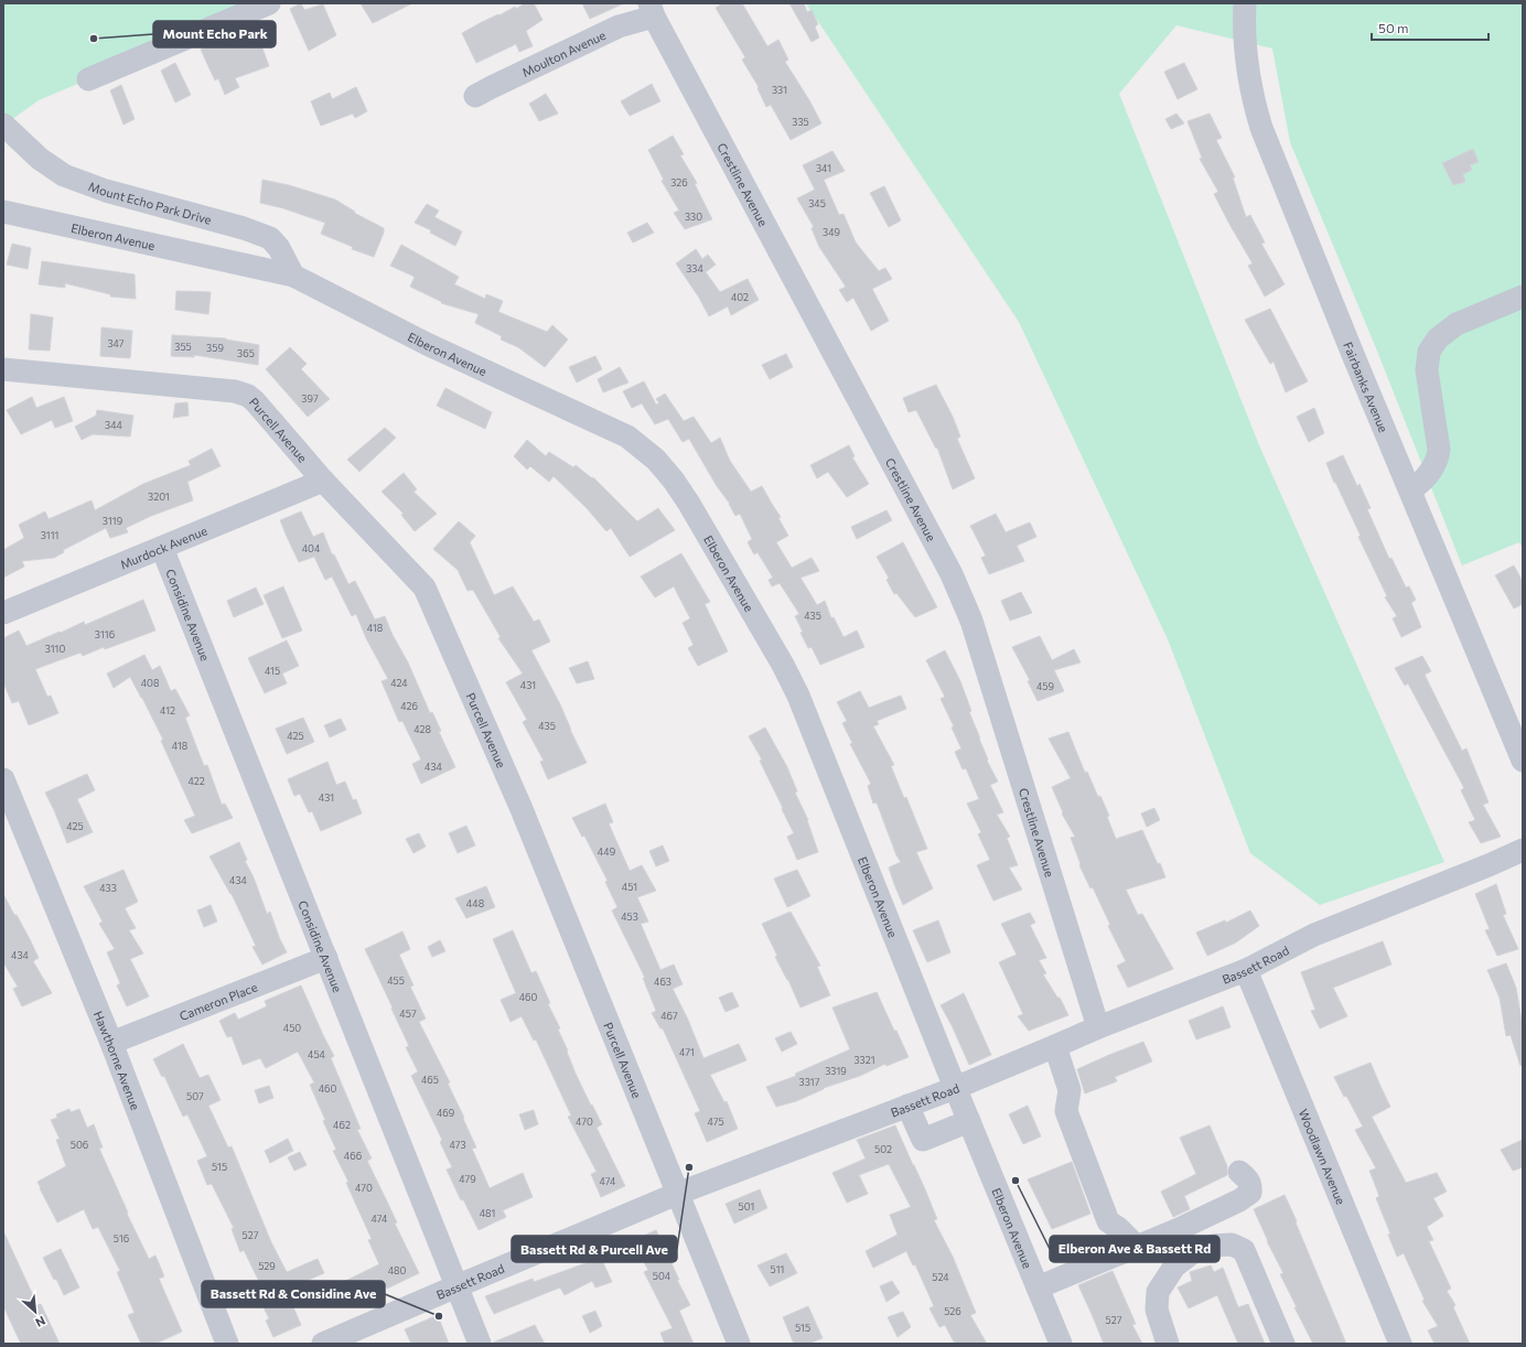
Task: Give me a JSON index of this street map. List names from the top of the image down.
{
  "streets": {
    "street": [
      "Moulton Avenue",
      "Crestline Avenue",
      "Mount Echo Park Drive",
      "Elberon Avenue",
      "Fairbanks Avenue",
      "Purcell Avenue",
      "Murdock Avenue",
      "Considine Avenue",
      "Bassett Road",
      "Cameron Place",
      "Hawthorne Avenue",
      "Woodlawn Avenue"
    ]
  },
  "crossings": [
    ["Moulton Avenue", "Crestline Avenue"],
    ["Crestline Avenue", "Bassett Road"],
    ["Mount Echo Park Drive", "Elberon Avenue"],
    ["Elberon Avenue", "Bassett Road"],
    ["Purcell Avenue", "Murdock Avenue"],
    ["Purcell Avenue", "Bassett Road"],
    ["Murdock Avenue", "Considine Avenue"],
    ["Considine Avenue", "Bassett Road"],
    ["Considine Avenue", "Cameron Place"],
    ["Bassett Road", "Woodlawn Avenue"],
    ["Cameron Place", "Hawthorne Avenue"]
  ],
  "places": [
    "Mount Echo Park",
    "Bassett Rd & Purcell Ave",
    "Elberon Ave & Bassett Rd",
    "Bassett Rd & Considine Ave"
  ],
  "house_numbers": [
    "331",
    "335",
    "341",
    "326",
    "345",
    "330",
    "349",
    "334",
    "402",
    "347",
    "355",
    "359",
    "365",
    "397",
    "344",
    "3201",
    "3119",
    "3111",
    "404",
    "435",
    "418",
    "3116",
    "3110",
    "415",
    "408",
    "424",
    "431",
    "459",
    "426",
    "412",
    "435",
    "428",
    "425",
    "418",
    "434",
    "422",
    "431",
    "425",
    "449",
    "434",
    "451",
    "433",
    "448",
    "453",
    "434",
    "455",
    "463",
    "460",
    "457",
    "467",
    "450",
    "471",
    "454",
    "3321",
    "3319",
    "465",
    "3317",
    "460",
    "507",
    "469",
    "470",
    "475",
    "462",
    "506",
    "473",
    "502",
    "466",
    "515",
    "479",
    "474",
    "470",
    "501",
    "481",
    "474",
    "527",
    "516",
    "529",
    "511",
    "480",
    "504",
    "524",
    "526",
    "527",
    "515"
  ],
  "scale_bar": "50 m",
  "north": "bottom right"
}
